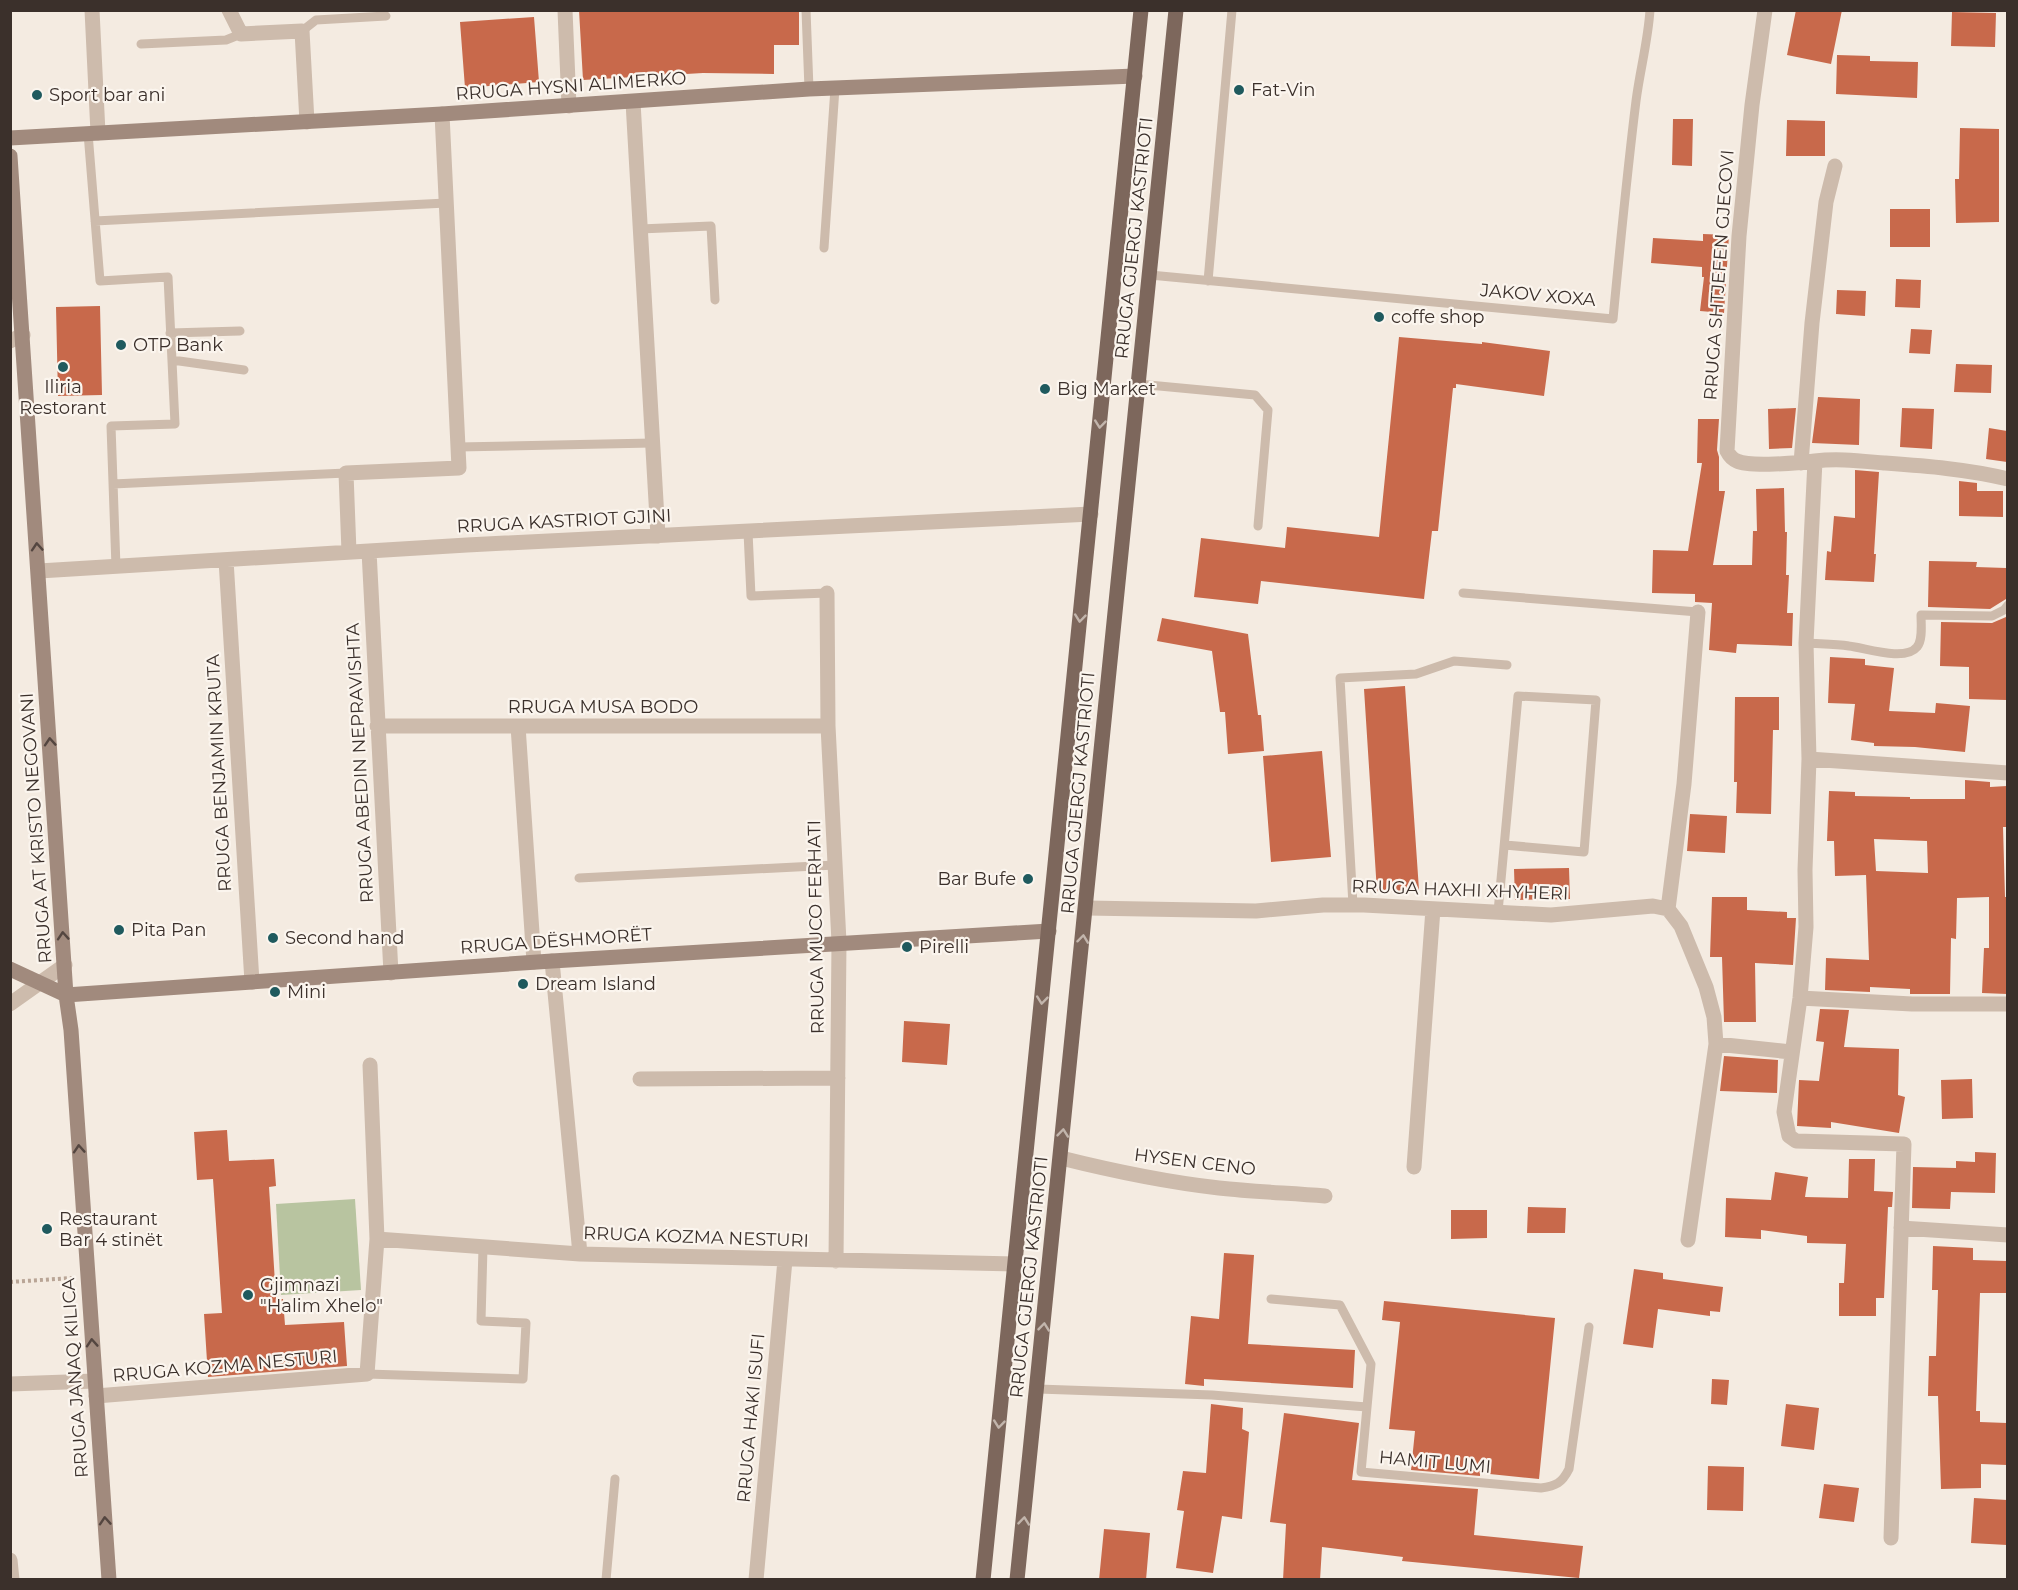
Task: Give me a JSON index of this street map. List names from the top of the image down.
{
  "streets": {
    "main road": [
      "RRUGA HYSNI ALIMERKO",
      "RRUGA GJERGJ KASTRIOTI",
      "RRUGA AT KRISTO NEGOVANI",
      "RRUGA DËSHMORËT",
      "RRUGA JANAQ KILICA"
    ],
    "street": [
      "RRUGA SHTJEFEN GJECOVI",
      "RRUGA KASTRIOT GJINI",
      "RRUGA MUSA BODO",
      "RRUGA ABEDIN NEPRAVISHTA",
      "RRUGA BENJAMIN KRUTA",
      "RRUGA HAXHI XHYHERI",
      "RRUGA MUCO FERHATI",
      "HYSEN CENO",
      "RRUGA KOZMA NESTURI",
      "RRUGA HAKI ISUFI"
    ],
    "lane": ["JAKOV XOXA", "HAMIT LUMI"]
  },
  "crossings": [
    ["RRUGA HYSNI ALIMERKO", "RRUGA GJERGJ KASTRIOTI"],
    ["RRUGA GJERGJ KASTRIOTI", "JAKOV XOXA"],
    ["RRUGA GJERGJ KASTRIOTI", "RRUGA KASTRIOT GJINI"],
    ["RRUGA GJERGJ KASTRIOTI", "RRUGA HAXHI XHYHERI"],
    ["RRUGA GJERGJ KASTRIOTI", "RRUGA DËSHMORËT"],
    ["RRUGA GJERGJ KASTRIOTI", "HYSEN CENO"],
    ["RRUGA GJERGJ KASTRIOTI", "RRUGA KOZMA NESTURI"],
    ["RRUGA KASTRIOT GJINI", "RRUGA ABEDIN NEPRAVISHTA"],
    ["RRUGA KASTRIOT GJINI", "RRUGA BENJAMIN KRUTA"],
    ["RRUGA KASTRIOT GJINI", "RRUGA AT KRISTO NEGOVANI"],
    ["RRUGA MUSA BODO", "RRUGA ABEDIN NEPRAVISHTA"],
    ["RRUGA MUSA BODO", "RRUGA MUCO FERHATI"],
    ["RRUGA ABEDIN NEPRAVISHTA", "RRUGA DËSHMORËT"],
    ["RRUGA BENJAMIN KRUTA", "RRUGA DËSHMORËT"],
    ["RRUGA AT KRISTO NEGOVANI", "RRUGA DËSHMORËT"],
    ["RRUGA AT KRISTO NEGOVANI", "RRUGA JANAQ KILICA"],
    ["RRUGA MUCO FERHATI", "RRUGA DËSHMORËT"],
    ["RRUGA MUCO FERHATI", "RRUGA KOZMA NESTURI"],
    ["RRUGA DËSHMORËT", "RRUGA JANAQ KILICA"],
    ["RRUGA KOZMA NESTURI", "RRUGA JANAQ KILICA"],
    ["RRUGA KOZMA NESTURI", "RRUGA HAKI ISUFI"]
  ],
  "one_way": ["RRUGA AT KRISTO NEGOVANI", "RRUGA JANAQ KILICA"],
  "places": [
    "Fat-Vin",
    "Sport bar ani",
    "coffe shop",
    "OTP Bank",
    "Iliria Restorant",
    "Big Market",
    "Bar Bufe",
    "Pita Pan",
    "Second hand",
    "Pirelli",
    "Dream Island",
    "Mini",
    "Restaurant Bar 4 stinët",
    "Gjimnazi \"Halim Xhelo\""
  ]
}
